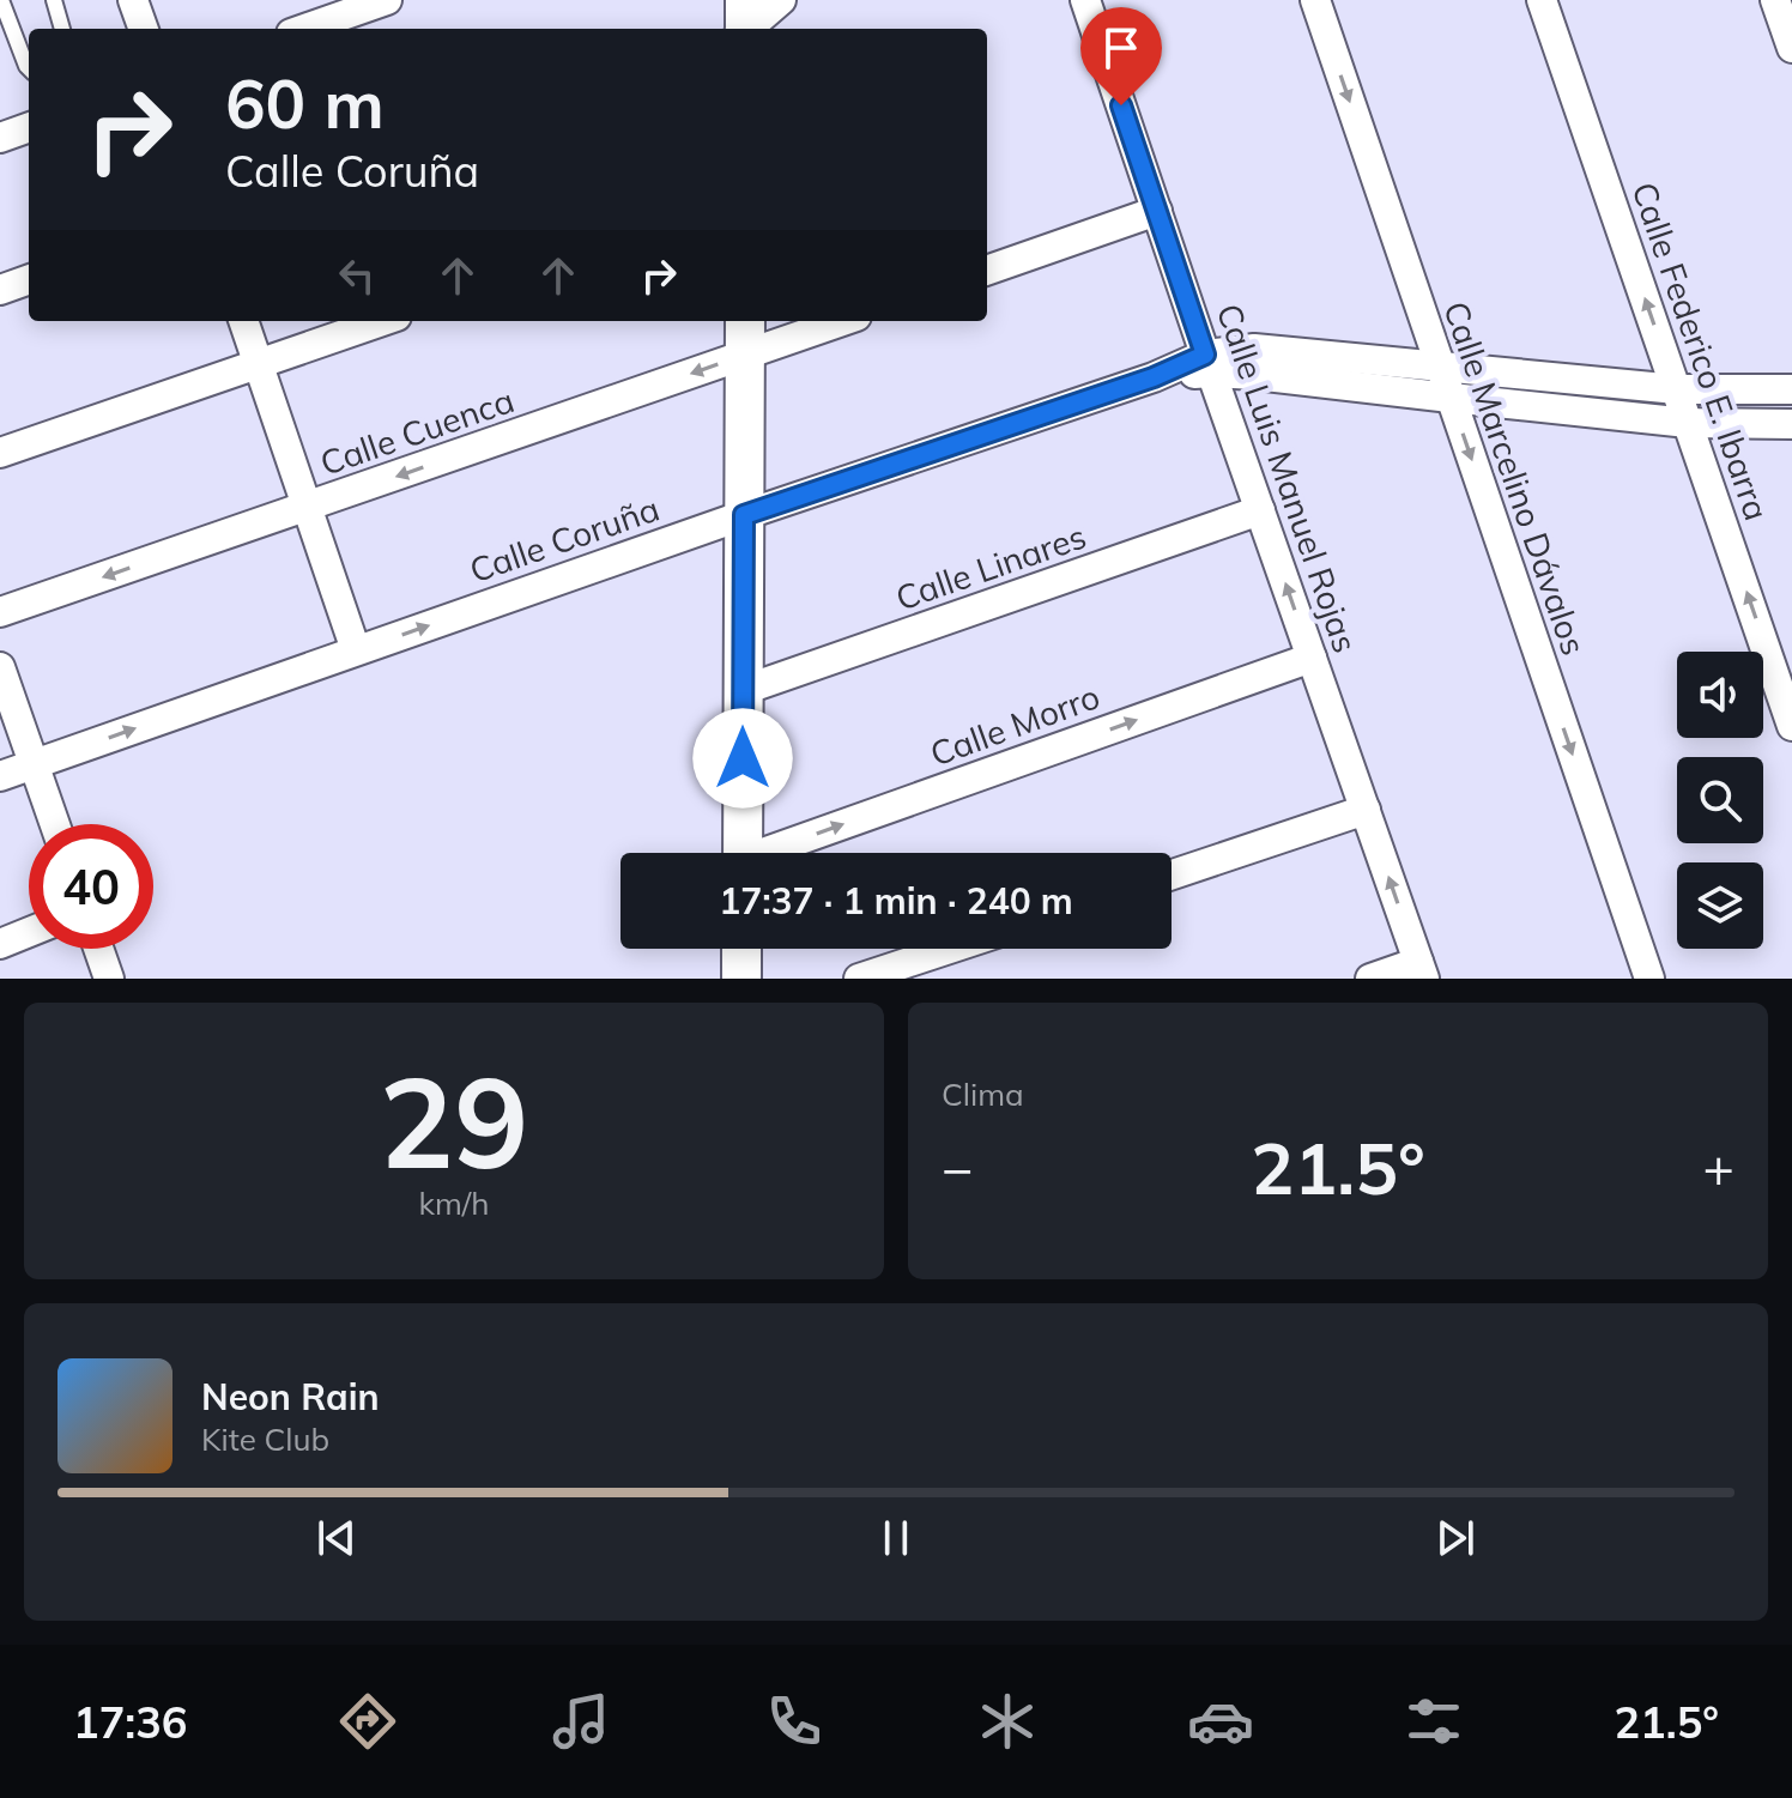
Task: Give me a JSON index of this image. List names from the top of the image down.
{
  "streets": {
    "street": [
      "Calle Federico E. Ibarra",
      "Calle Cuenca",
      "Calle Luis Manuel Rojas",
      "Calle Marcelino Dávalos",
      "Calle Coruña",
      "Calle Linares",
      "Calle Morro"
    ]
  },
  "crossings": [
    ["Calle Luis Manuel Rojas", "Calle Coruña"],
    ["Calle Luis Manuel Rojas", "Calle Linares"],
    ["Calle Luis Manuel Rojas", "Calle Morro"]
  ],
  "one_way": ["Calle Federico E. Ibarra", "Calle Marcelino Dávalos", "Calle Coruña"],
  "page": {
    "turn": ["60 m", "Calle Coruña"],
    "limit": "40",
    "trip": "17:37 · 1 min · 240 m",
    "tile": [
      ["29", "km/h"],
      "Clima"
    ],
    "heat": ["−", "21.5°", "+"],
    "song": ["Neon Rain", "Kite Club"],
    "tabs": ["17:36", "21.5°"]
  }
}
